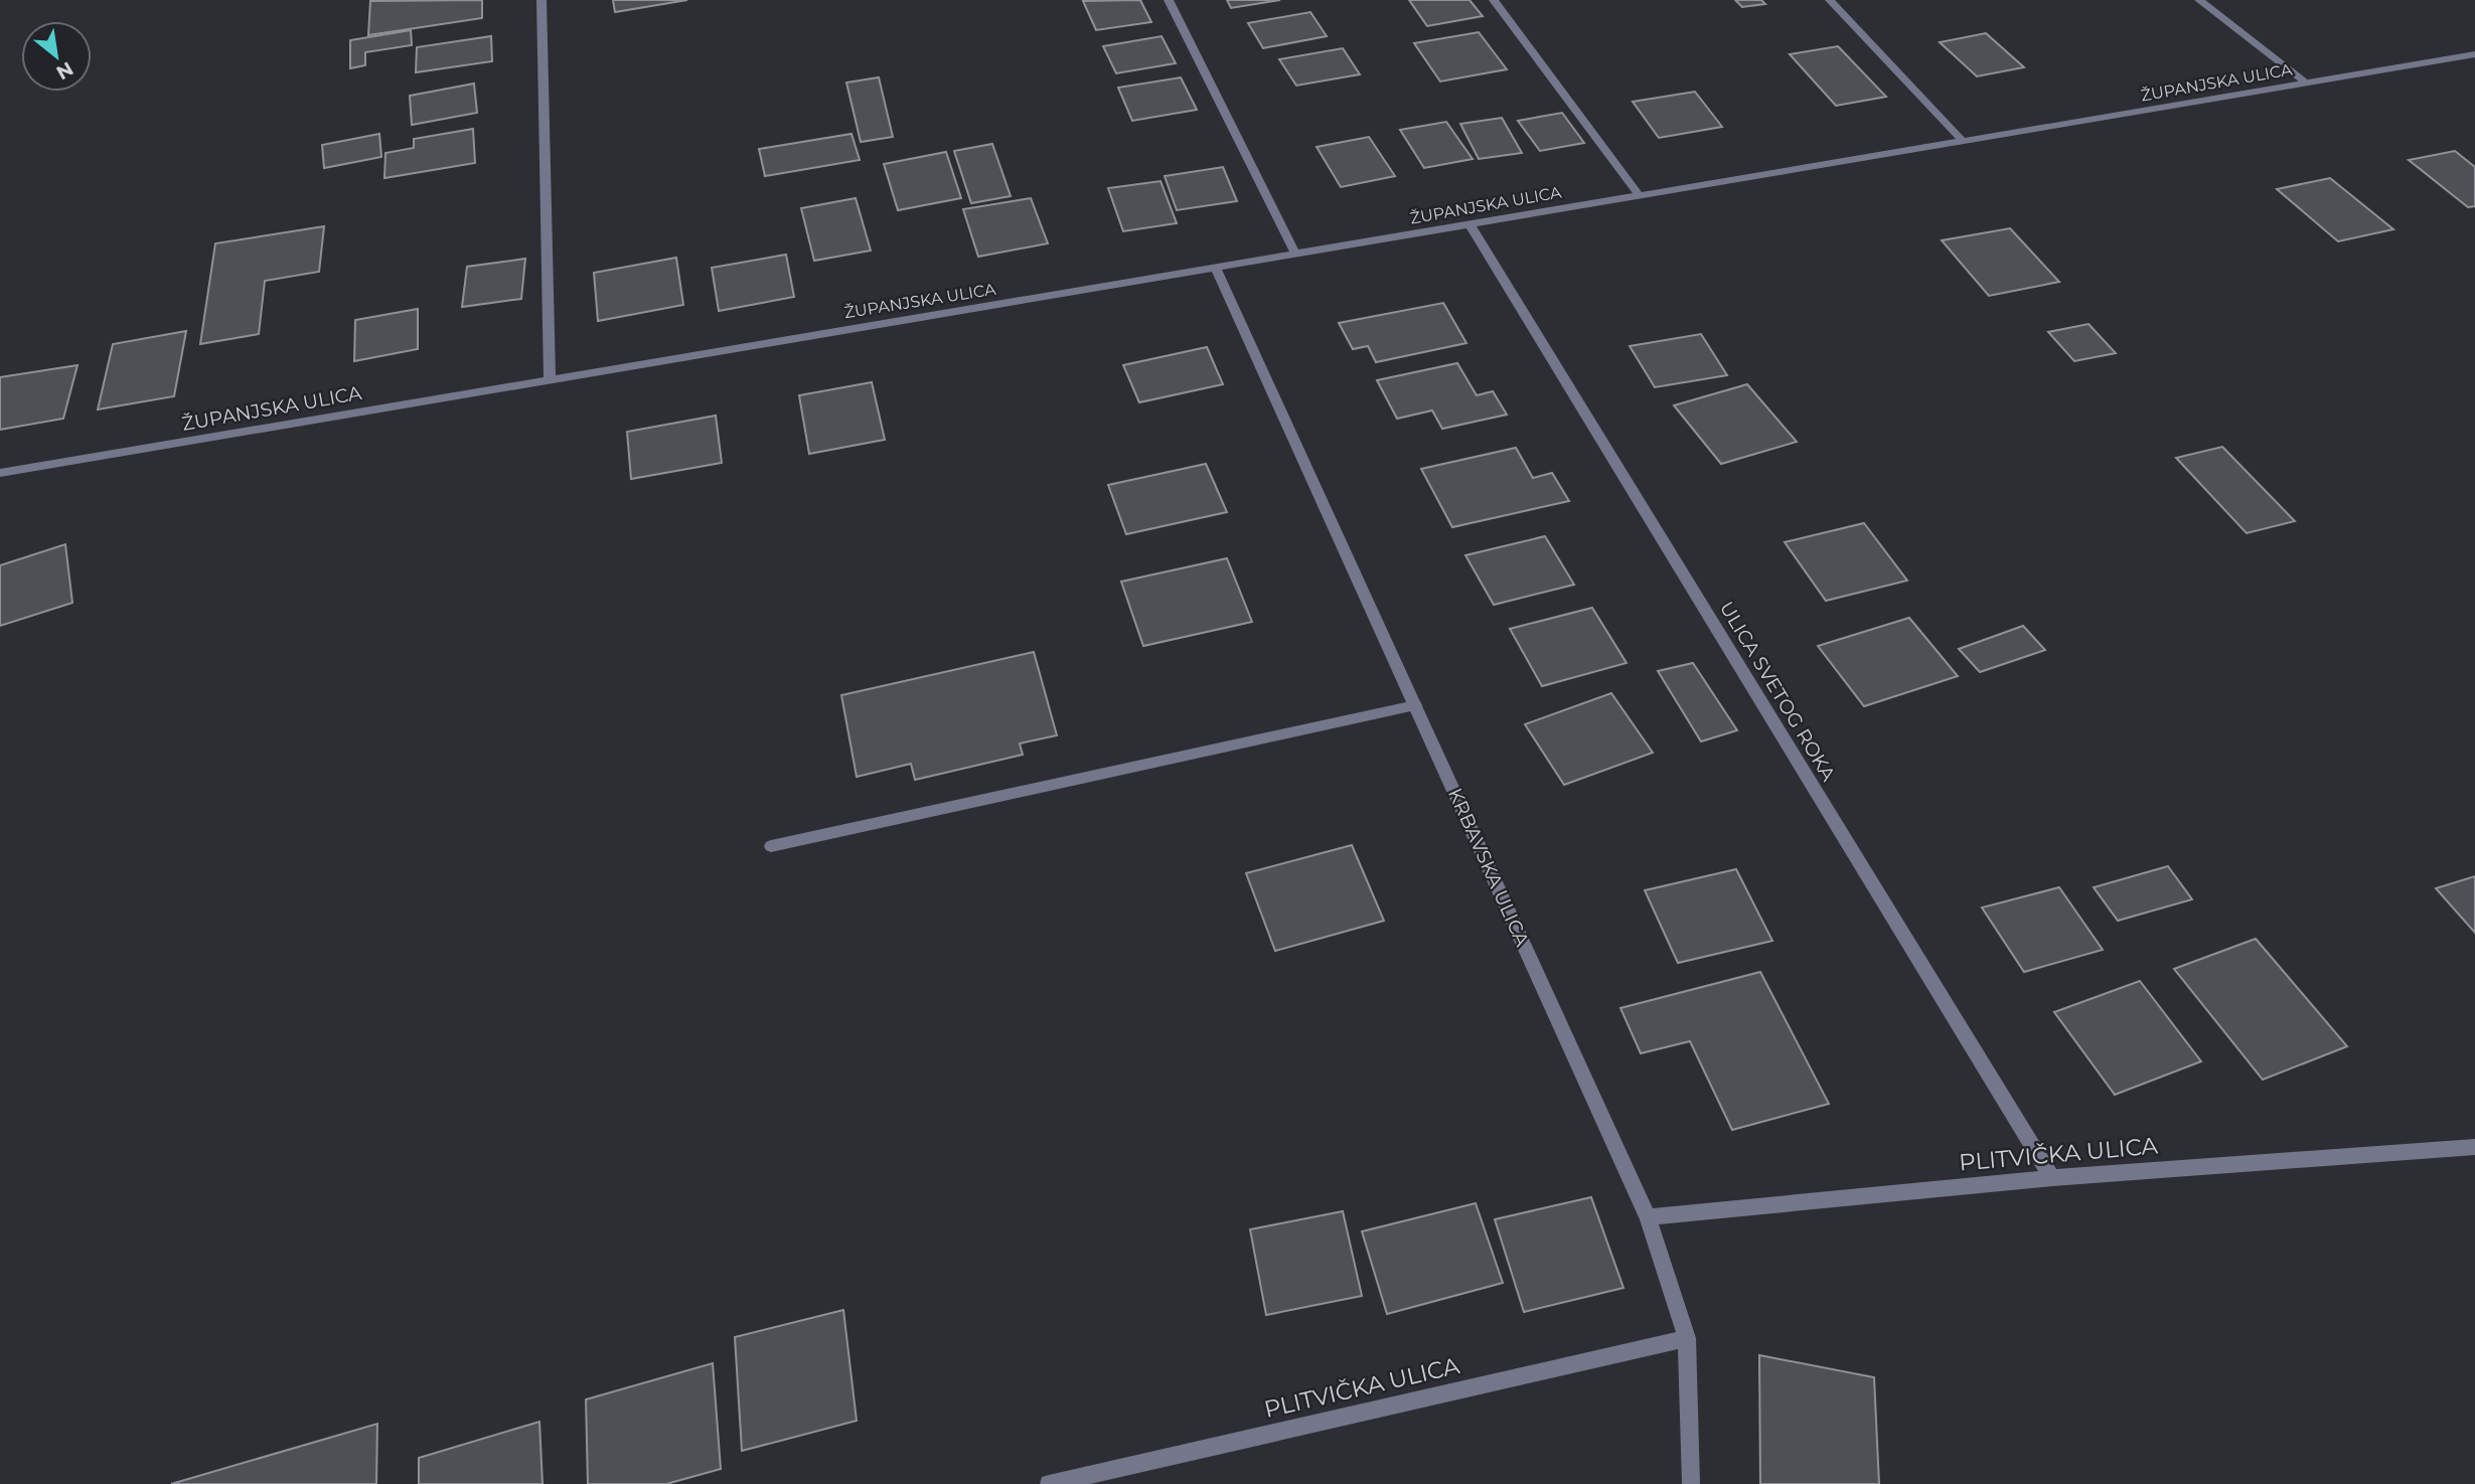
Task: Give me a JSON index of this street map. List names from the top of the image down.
{
  "streets": {
    "street": [
      "ŽUPANJSKA ULICA",
      "ULICA SVETOG ROKA",
      "KRBAVSKA ULICA",
      "PLITVIČKA ULICA"
    ]
  },
  "crossings": [
    ["ŽUPANJSKA ULICA", "ULICA SVETOG ROKA"],
    ["ŽUPANJSKA ULICA", "KRBAVSKA ULICA"],
    ["ULICA SVETOG ROKA", "PLITVIČKA ULICA"],
    ["KRBAVSKA ULICA", "PLITVIČKA ULICA"]
  ],
  "north": "bottom right"
}
